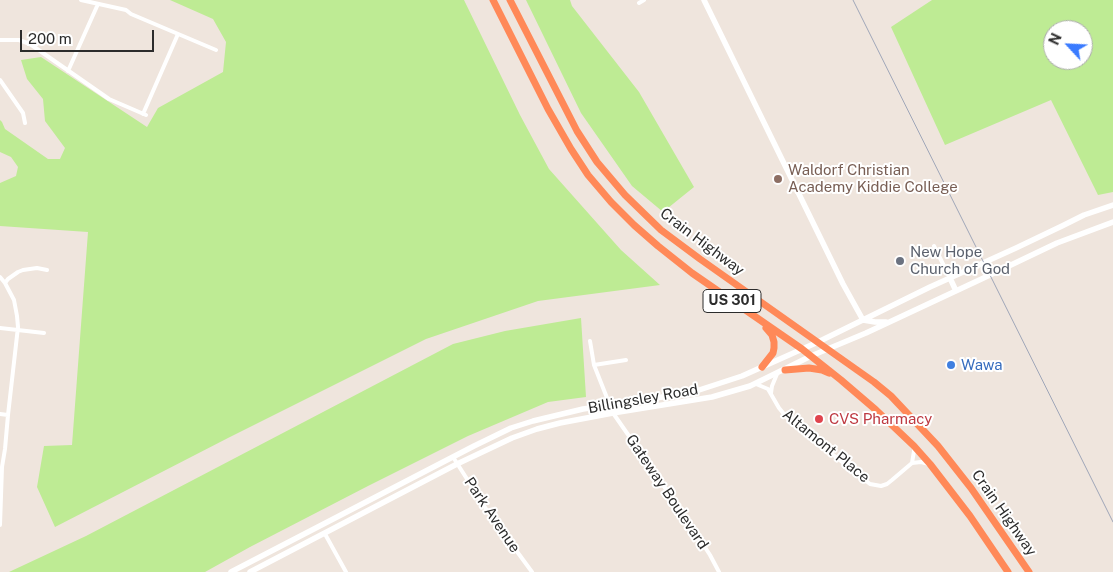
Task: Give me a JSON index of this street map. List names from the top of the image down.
{
  "streets": {
    "highway": ["Crain Highway", "US 301"],
    "main road": ["Billingsley Road"],
    "street": ["Altamont Place", "Gateway Boulevard", "Park Avenue"]
  },
  "crossings": [
    ["Crain Highway", "Billingsley Road"],
    ["Billingsley Road", "Altamont Place"],
    ["Billingsley Road", "Gateway Boulevard"],
    ["Billingsley Road", "Park Avenue"]
  ],
  "places": [
    "Waldorf Christian Academy Kiddie College",
    "New Hope Church of God",
    "Wawa",
    "CVS Pharmacy"
  ],
  "scale_bar": "200 m",
  "north": "top left"
}
